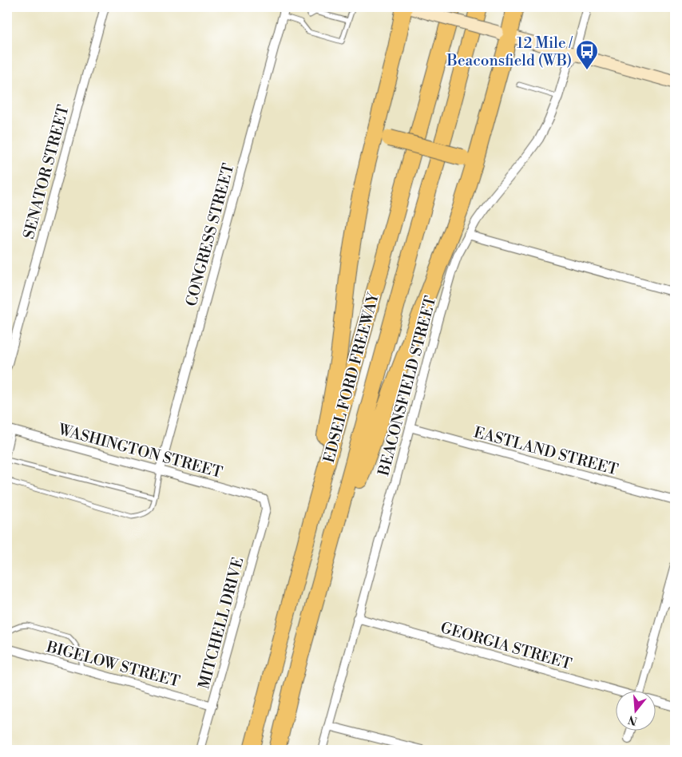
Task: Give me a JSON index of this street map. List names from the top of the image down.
{
  "streets": {
    "highway": ["EDSEL FORD FREEWAY"],
    "street": [
      "SENATOR STREET",
      "CONGRESS STREET",
      "BEACONSFIELD STREET",
      "WASHINGTON STREET",
      "EASTLAND STREET",
      "MITCHELL DRIVE",
      "GEORGIA STREET",
      "BIGELOW STREET"
    ]
  },
  "crossings": [
    ["CONGRESS STREET", "WASHINGTON STREET"],
    ["BEACONSFIELD STREET", "EASTLAND STREET"],
    ["BEACONSFIELD STREET", "GEORGIA STREET"],
    ["WASHINGTON STREET", "MITCHELL DRIVE"],
    ["MITCHELL DRIVE", "BIGELOW STREET"]
  ],
  "places": {
    "bus stop": ["12 Mile / Beaconsfield (WB)"]
  },
  "north": "bottom"
}
